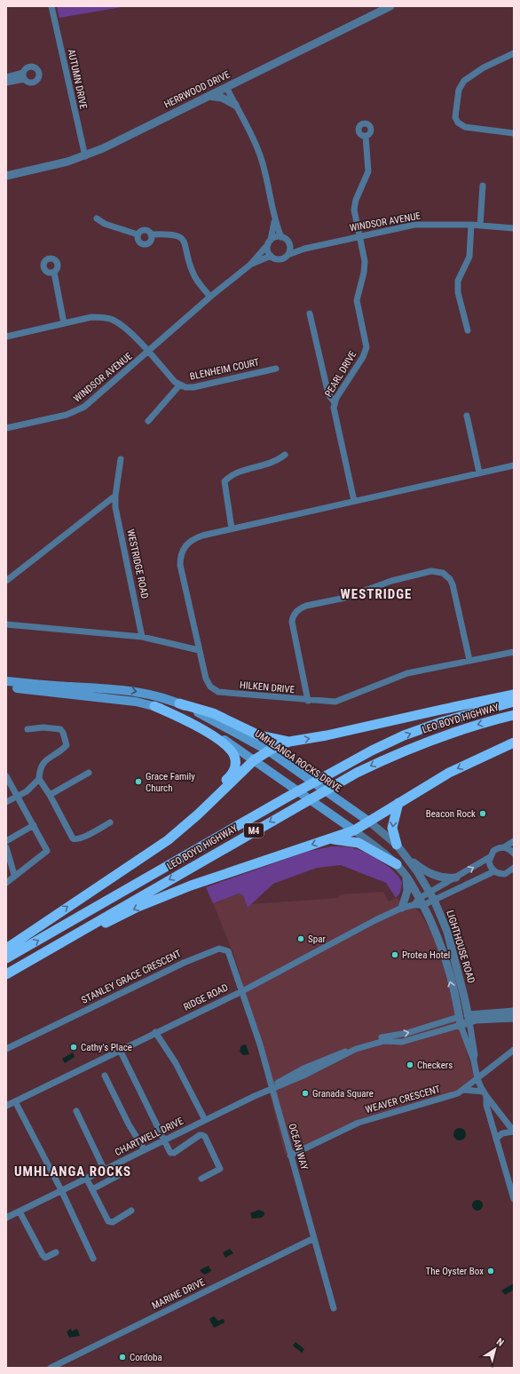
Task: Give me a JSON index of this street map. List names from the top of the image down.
{
  "streets": {
    "highway": ["LEO BOYD HIGHWAY", "M4"],
    "main road": ["UMHLANGA ROCKS DRIVE"],
    "street": [
      "AUTUMN DRIVE",
      "HERRWOOD DRIVE",
      "WINDSOR AVENUE",
      "BLENHEIM COURT",
      "PEARL DRIVE",
      "WESTRIDGE ROAD",
      "HILKEN DRIVE",
      "LIGHTHOUSE ROAD",
      "STANLEY GRACE CRESCENT",
      "RIDGE ROAD",
      "WEAVER CRESCENT",
      "CHARTWELL DRIVE",
      "OCEAN WAY",
      "MARINE DRIVE"
    ]
  },
  "crossings": [
    ["AUTUMN DRIVE", "HERRWOOD DRIVE"],
    ["WINDSOR AVENUE", "BLENHEIM COURT"],
    ["WINDSOR AVENUE", "PEARL DRIVE"],
    ["PEARL DRIVE", "HILKEN DRIVE"],
    ["UMHLANGA ROCKS DRIVE", "LIGHTHOUSE ROAD"],
    ["LIGHTHOUSE ROAD", "RIDGE ROAD"],
    ["LIGHTHOUSE ROAD", "WEAVER CRESCENT"],
    ["LIGHTHOUSE ROAD", "CHARTWELL DRIVE"],
    ["STANLEY GRACE CRESCENT", "RIDGE ROAD"],
    ["STANLEY GRACE CRESCENT", "OCEAN WAY"],
    ["RIDGE ROAD", "OCEAN WAY"],
    ["WEAVER CRESCENT", "OCEAN WAY"],
    ["CHARTWELL DRIVE", "OCEAN WAY"],
    ["OCEAN WAY", "MARINE DRIVE"]
  ],
  "districts": ["WESTRIDGE", "UMHLANGA ROCKS"],
  "places": [
    "Grace Family Church",
    "Beacon Rock",
    "Spar",
    "Protea Hotel",
    "Cathy's Place",
    "Checkers",
    "Granada Square",
    "The Oyster Box",
    "Cordoba"
  ],
  "north": "top right"
}
